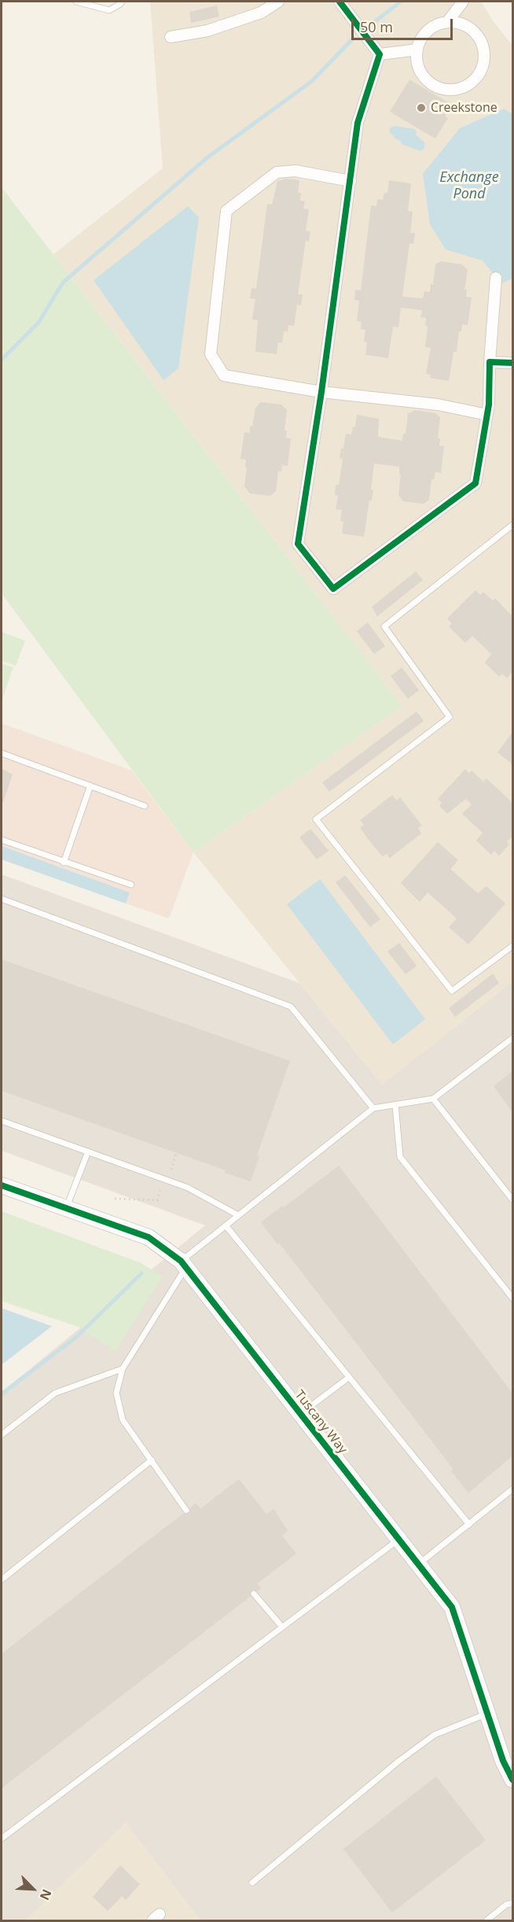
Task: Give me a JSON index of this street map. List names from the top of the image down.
{
  "streets": {
    "street": ["Tuscany Way"]
  },
  "water": ["Exchange Pond"],
  "places": ["Creekstone"],
  "scale_bar": "50 m",
  "north": "bottom right"
}
